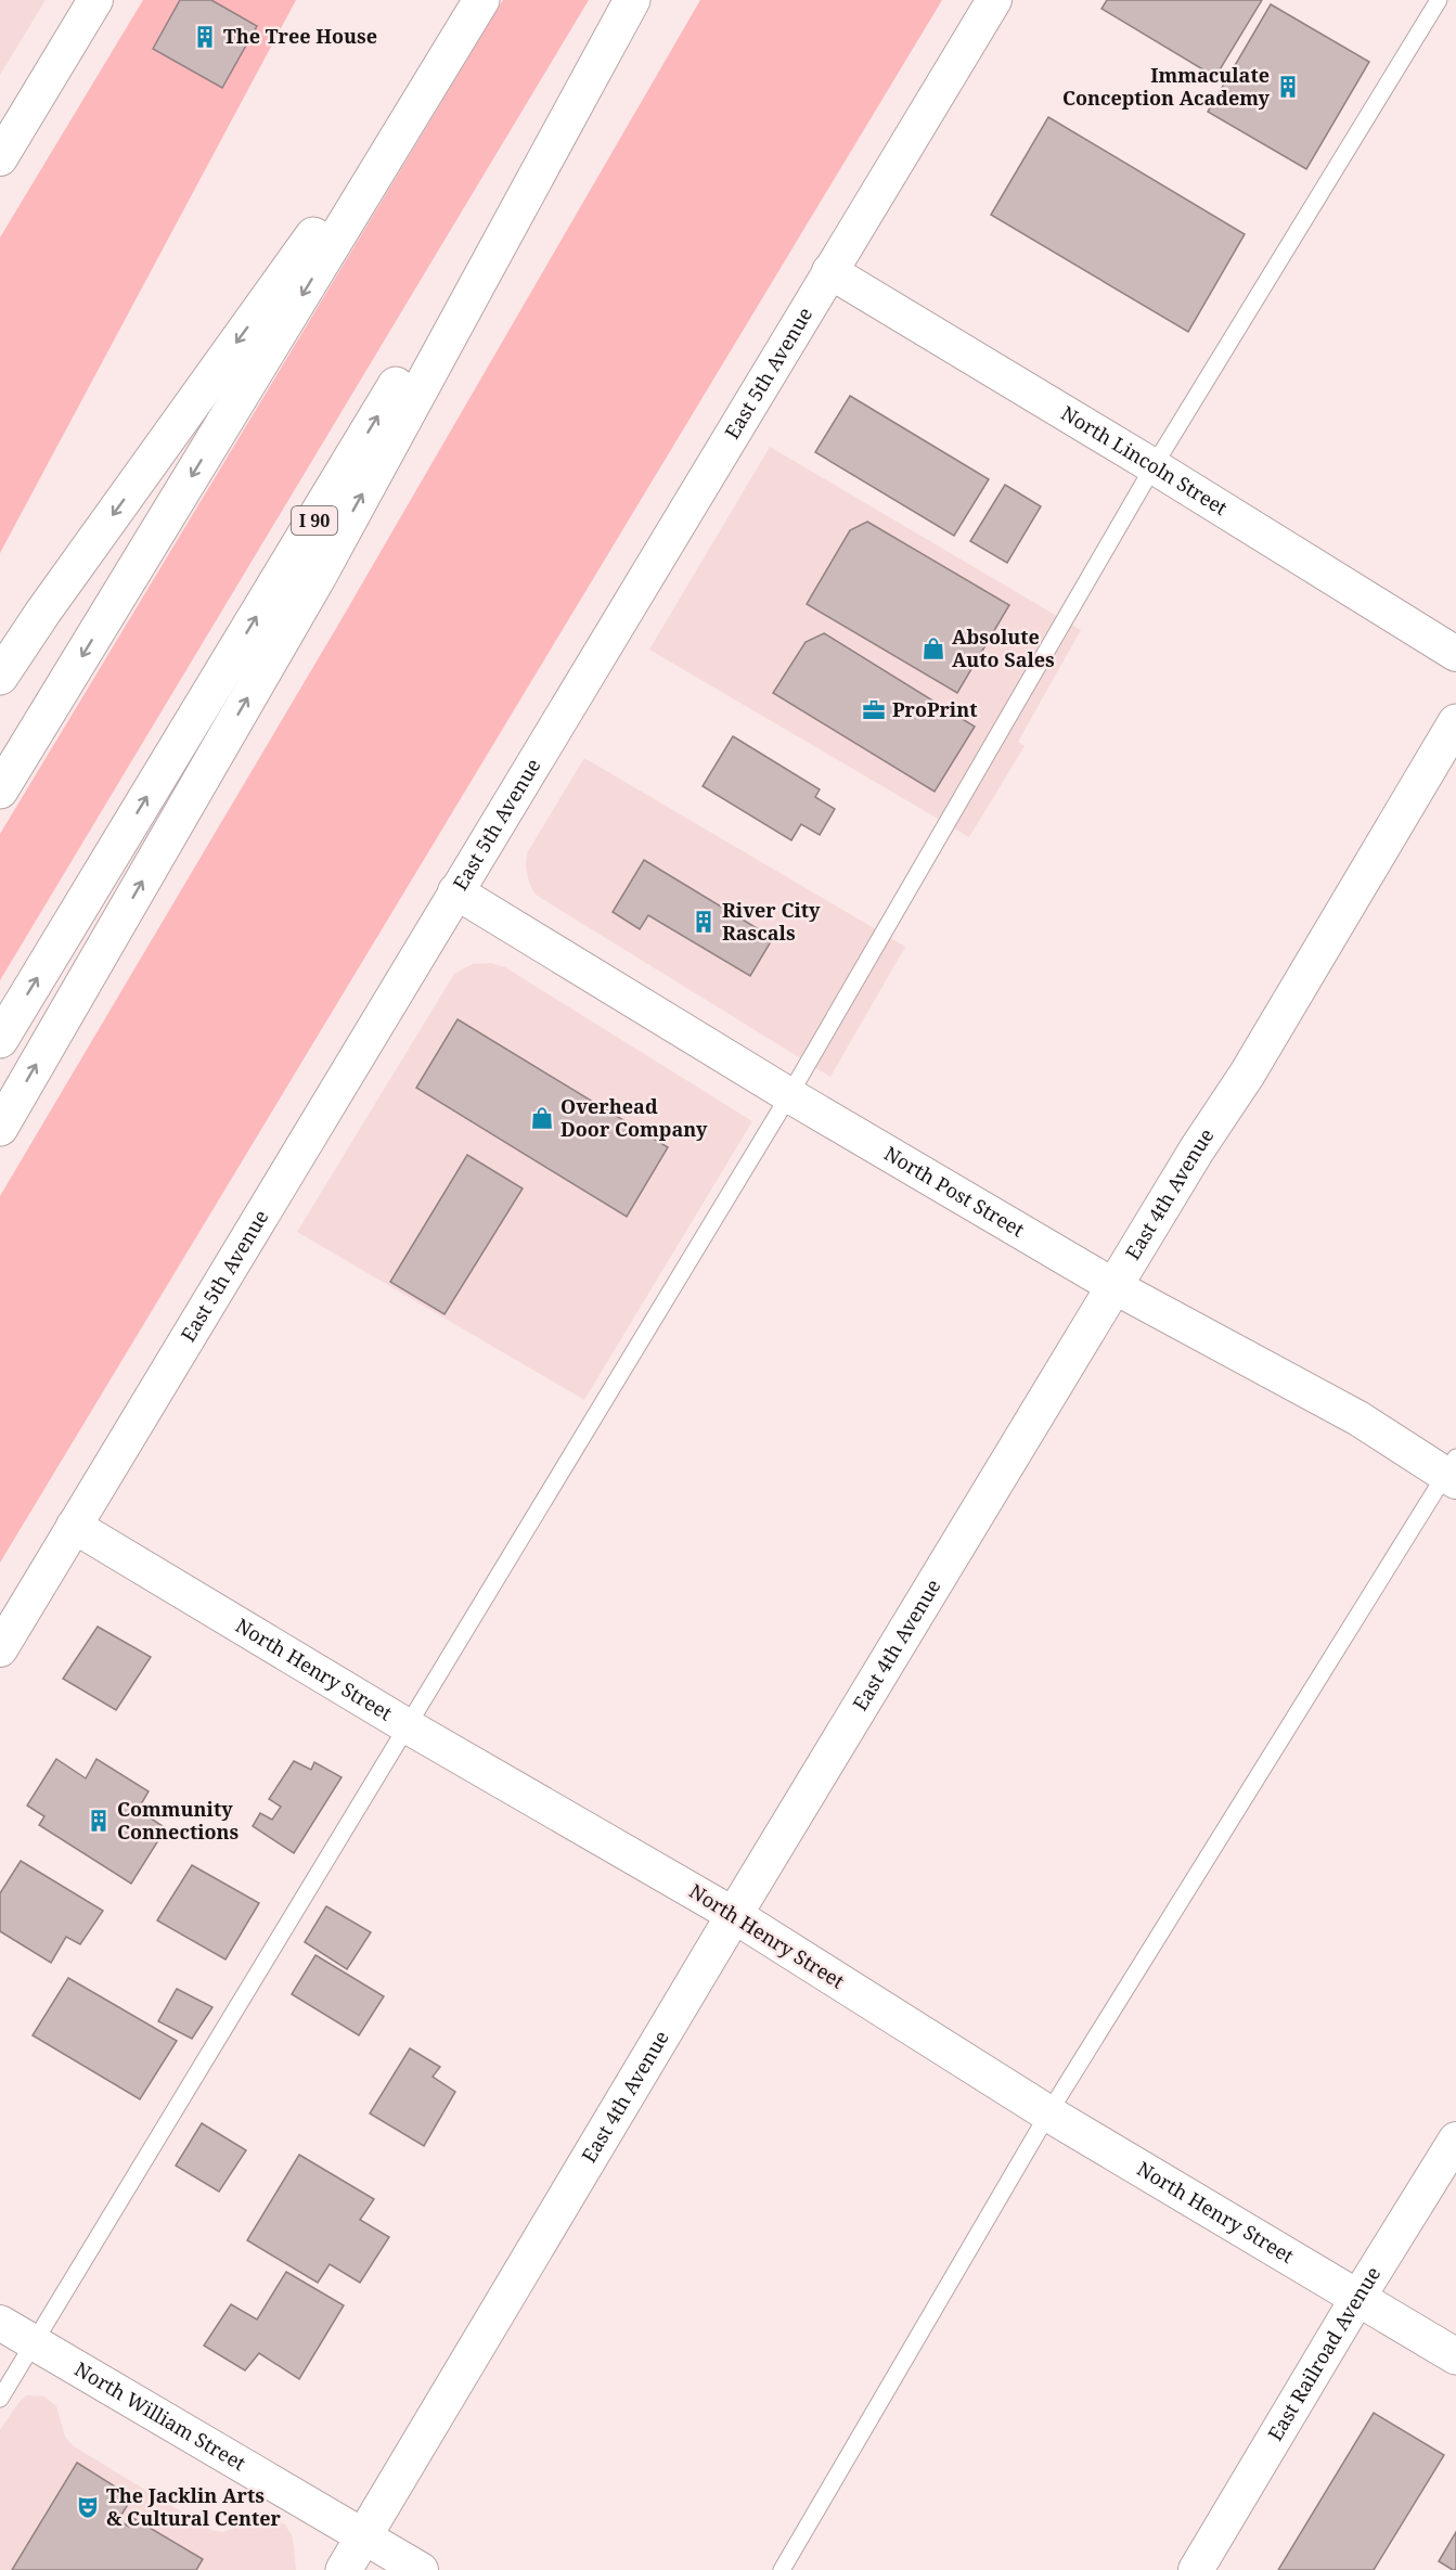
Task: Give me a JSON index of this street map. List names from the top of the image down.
{
  "streets": {
    "main road": ["I 90", "East 4th Avenue", "North Henry Street"],
    "street": [
      "East 5th Avenue",
      "North Lincoln Street",
      "North Post Street",
      "East Railroad Avenue",
      "North William Street"
    ]
  },
  "crossings": [
    ["East 5th Avenue", "North Lincoln Street"],
    ["East 5th Avenue", "North Post Street"],
    ["East 5th Avenue", "North Henry Street"],
    ["North Post Street", "East 4th Avenue"],
    ["East 4th Avenue", "North Henry Street"],
    ["East 4th Avenue", "North William Street"],
    ["North Henry Street", "East Railroad Avenue"]
  ],
  "places": {
    "building": [
      "The Tree House",
      "Immaculate Conception Academy",
      "River City Rascals",
      "Community Connections"
    ],
    "shop": ["Absolute Auto Sales", "Overhead Door Company"],
    "office": ["ProPrint"],
    "theatre": ["The Jacklin Arts & Cultural Center"]
  }
}
